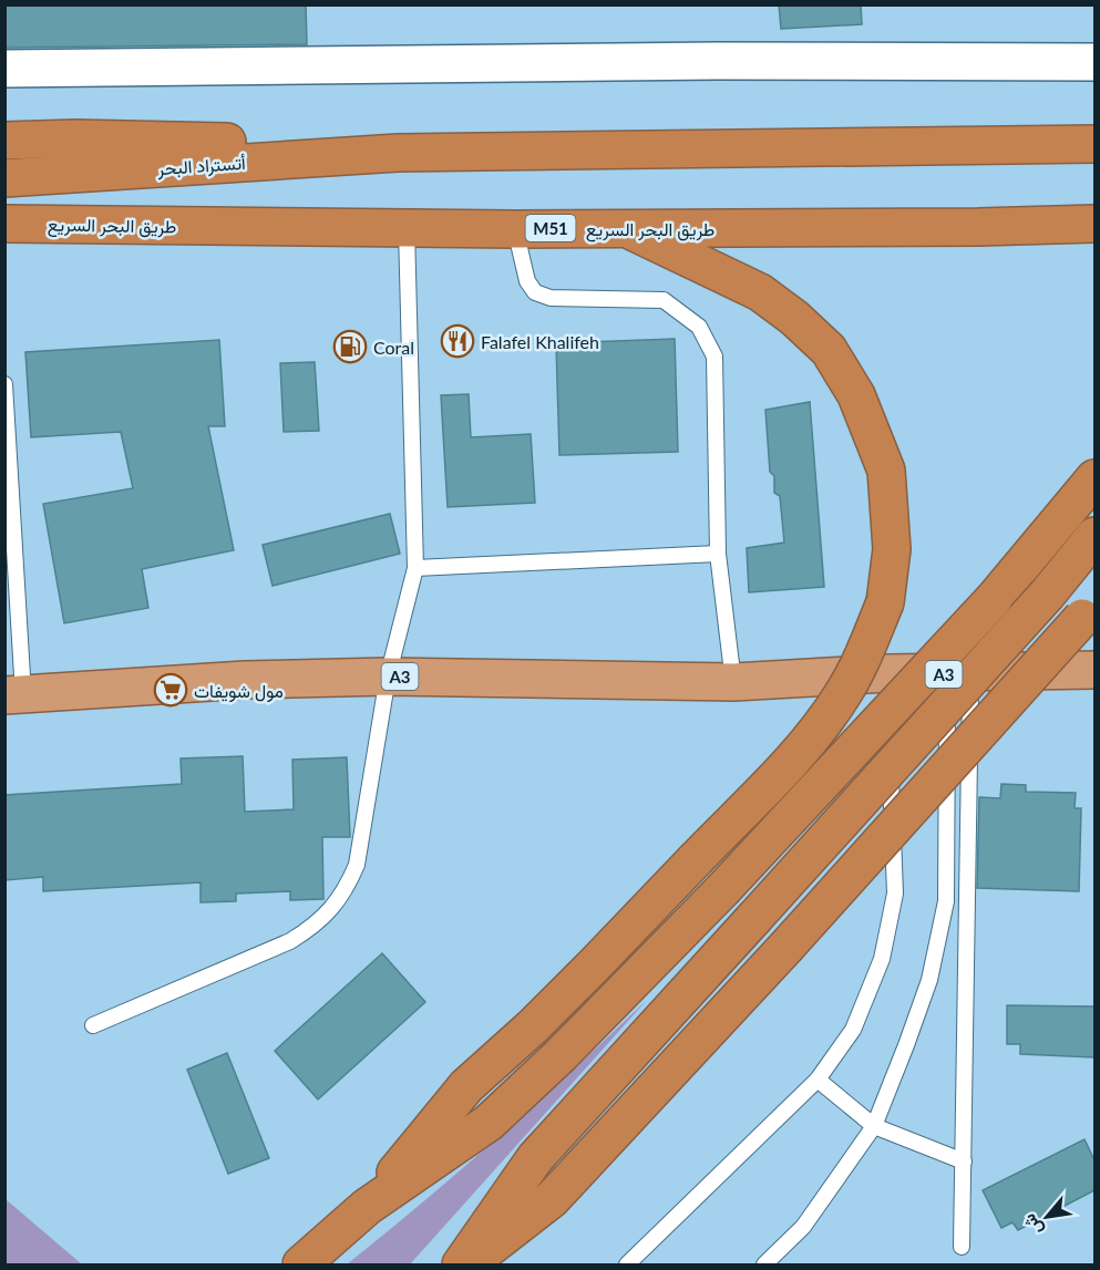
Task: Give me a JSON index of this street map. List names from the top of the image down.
{
  "streets": {
    "highway": [
      "أتستراد البحر",
      "طريق البحر السريع",
      "M51",
      "A3"
    ]
  },
  "places": {
    "restaurant": ["Falafel Khalifeh"],
    "fuel station": ["Coral"],
    "supermarket": ["مول شويفات"]
  },
  "north": "bottom left"
}
